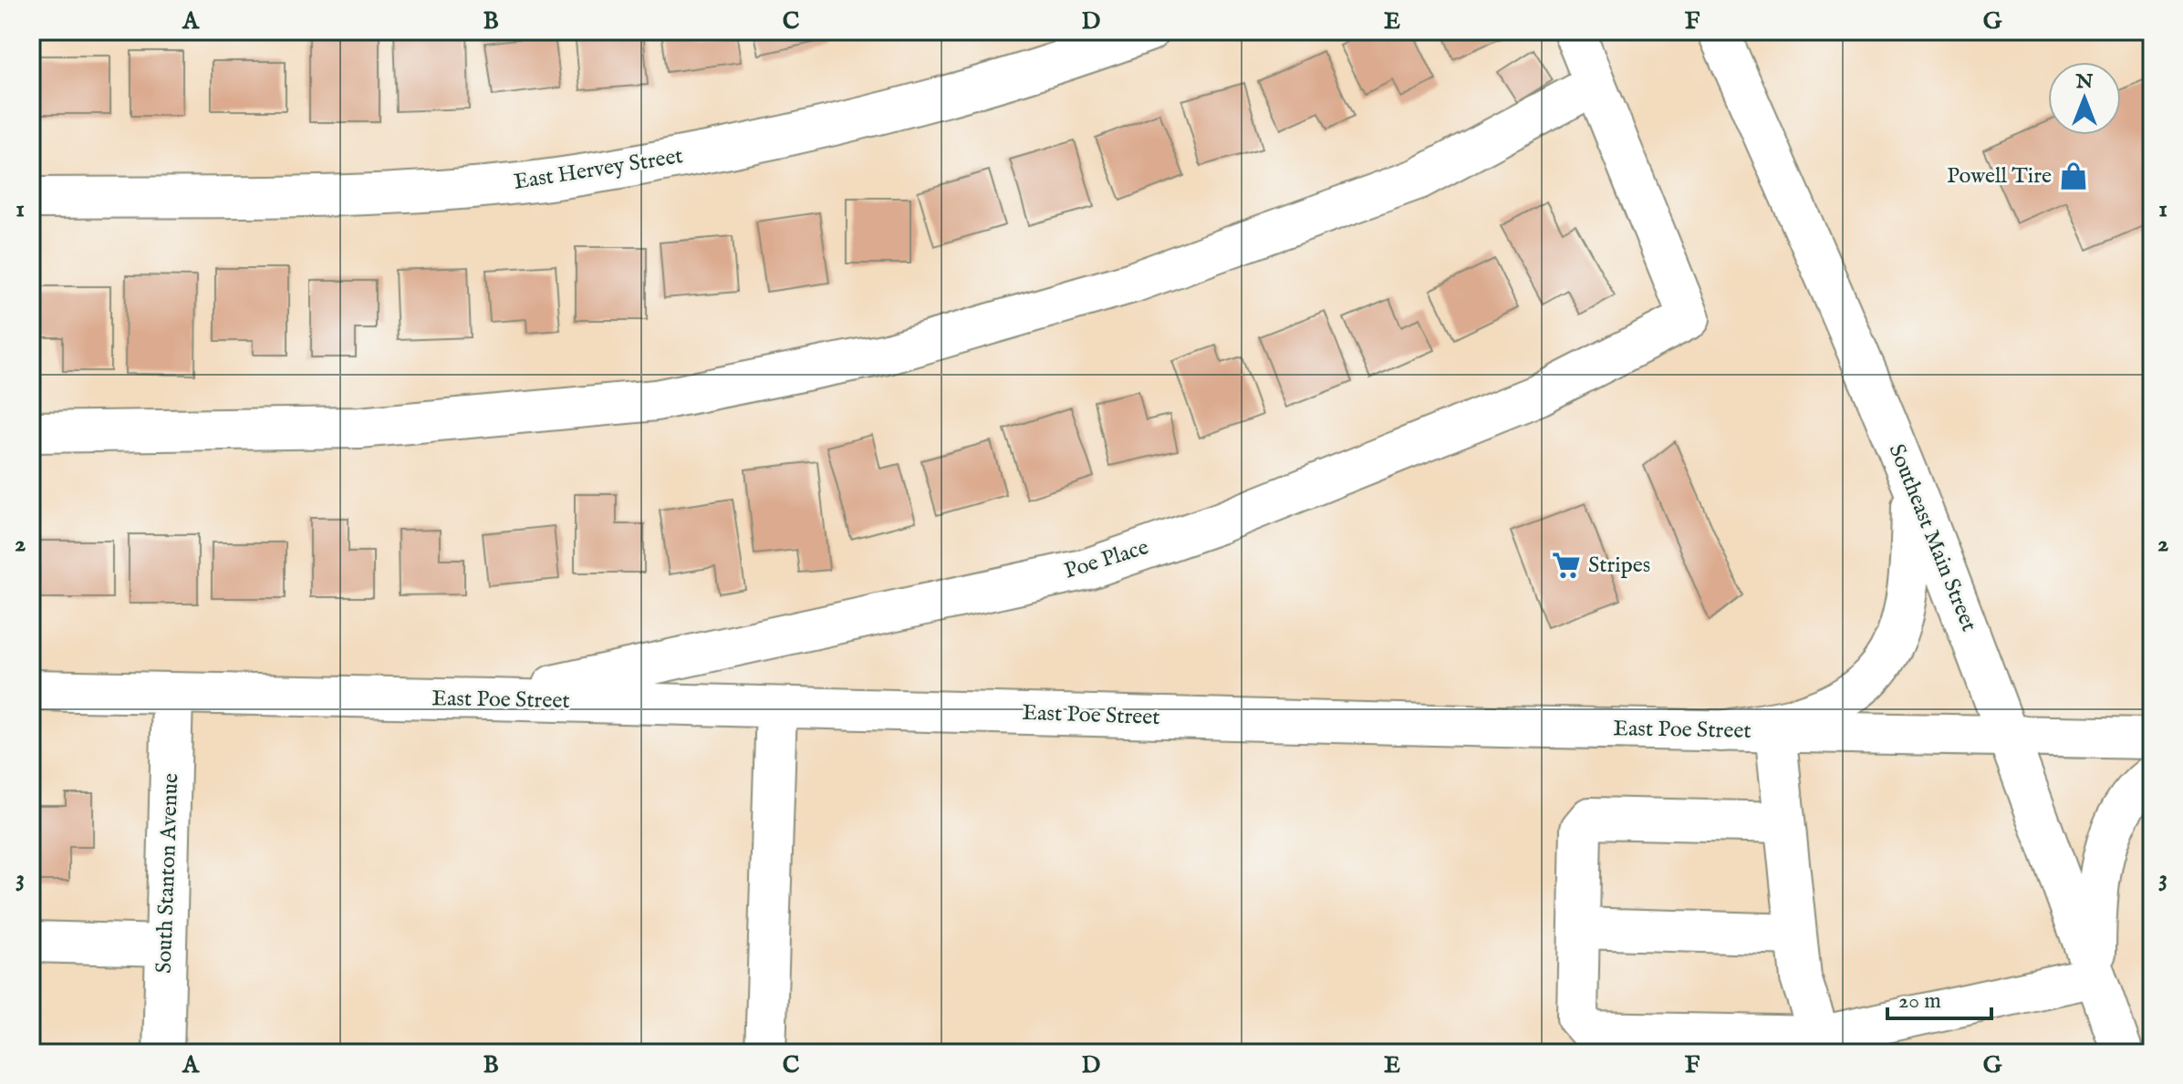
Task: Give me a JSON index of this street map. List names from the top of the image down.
{
  "streets": {
    "street": [
      "East Hervey Street",
      "Southeast Main Street",
      "Poe Place",
      "East Poe Street",
      "South Stanton Avenue"
    ]
  },
  "crossings": [
    ["Southeast Main Street", "East Poe Street"],
    ["Poe Place", "East Poe Street"],
    ["East Poe Street", "South Stanton Avenue"]
  ],
  "places": {
    "shop": ["Powell Tire"],
    "supermarket": ["Stripes"]
  },
  "scale_bar": "20 m",
  "north": "top",
  "grid": {
    "columns": [
      "A",
      "B",
      "C",
      "D",
      "E",
      "F",
      "G"
    ],
    "rows": ["1", "2", "3"]
  }
}
